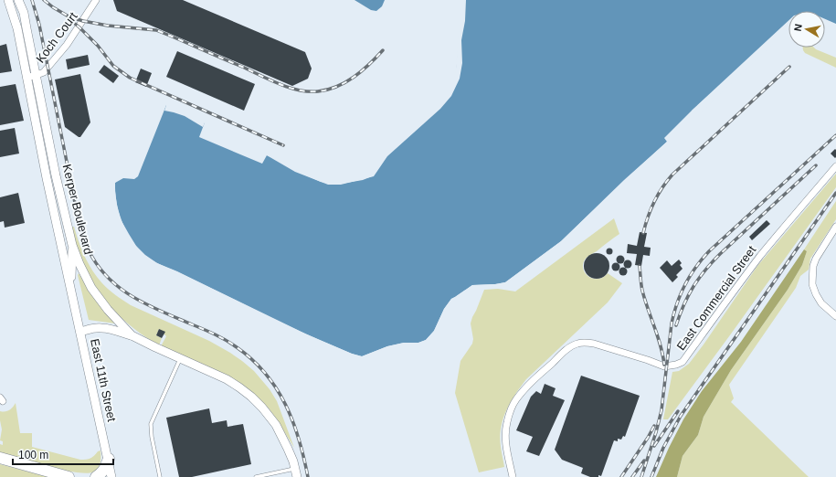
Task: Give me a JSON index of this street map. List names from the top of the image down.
{
  "streets": {
    "main road": ["Kerper Boulevard", "East 11th Street"],
    "street": ["Koch Court", "East Commercial Street"]
  },
  "crossings": [
    ["Koch Court", "Kerper Boulevard"],
    ["Kerper Boulevard", "East 11th Street"]
  ],
  "scale_bar": "100 m",
  "north": "left"
}
